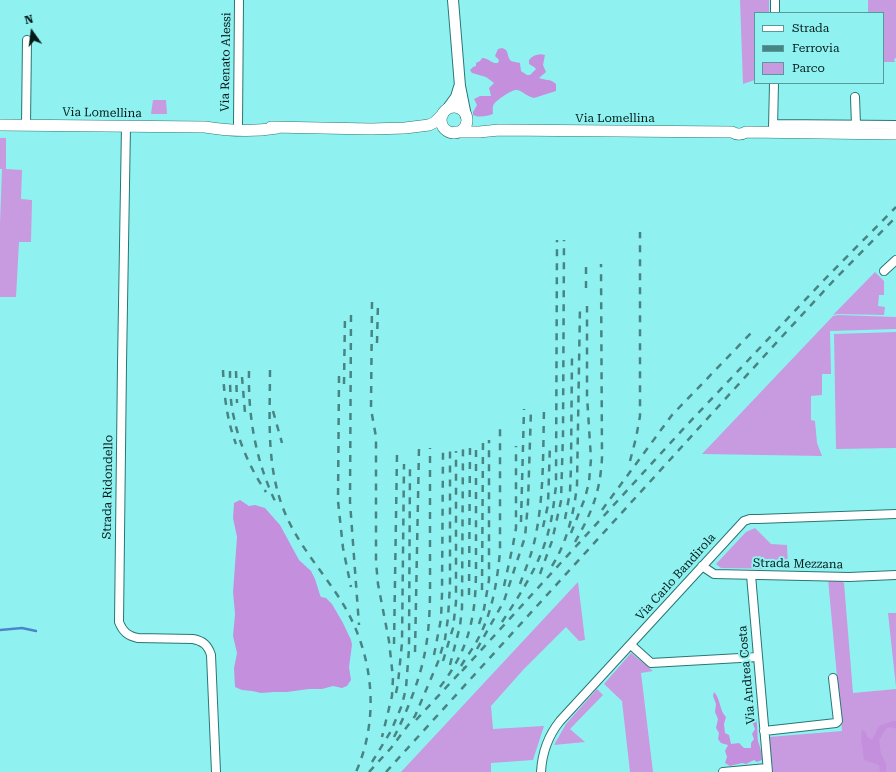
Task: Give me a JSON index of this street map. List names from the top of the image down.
{
  "streets": {
    "main road": ["Via Lomellina"],
    "street": [
      "Via Renato Alessi",
      "Strada Ridondello",
      "Strada Mezzana",
      "Via Carlo Bandirola",
      "Via Andrea Costa"
    ]
  },
  "crossings": [
    ["Via Renato Alessi", "Via Lomellina"],
    ["Via Lomellina", "Strada Ridondello"],
    ["Strada Mezzana", "Via Carlo Bandirola"],
    ["Strada Mezzana", "Via Andrea Costa"]
  ],
  "legend": ["Strada", "Ferrovia", "Parco"],
  "north": "top"
}
